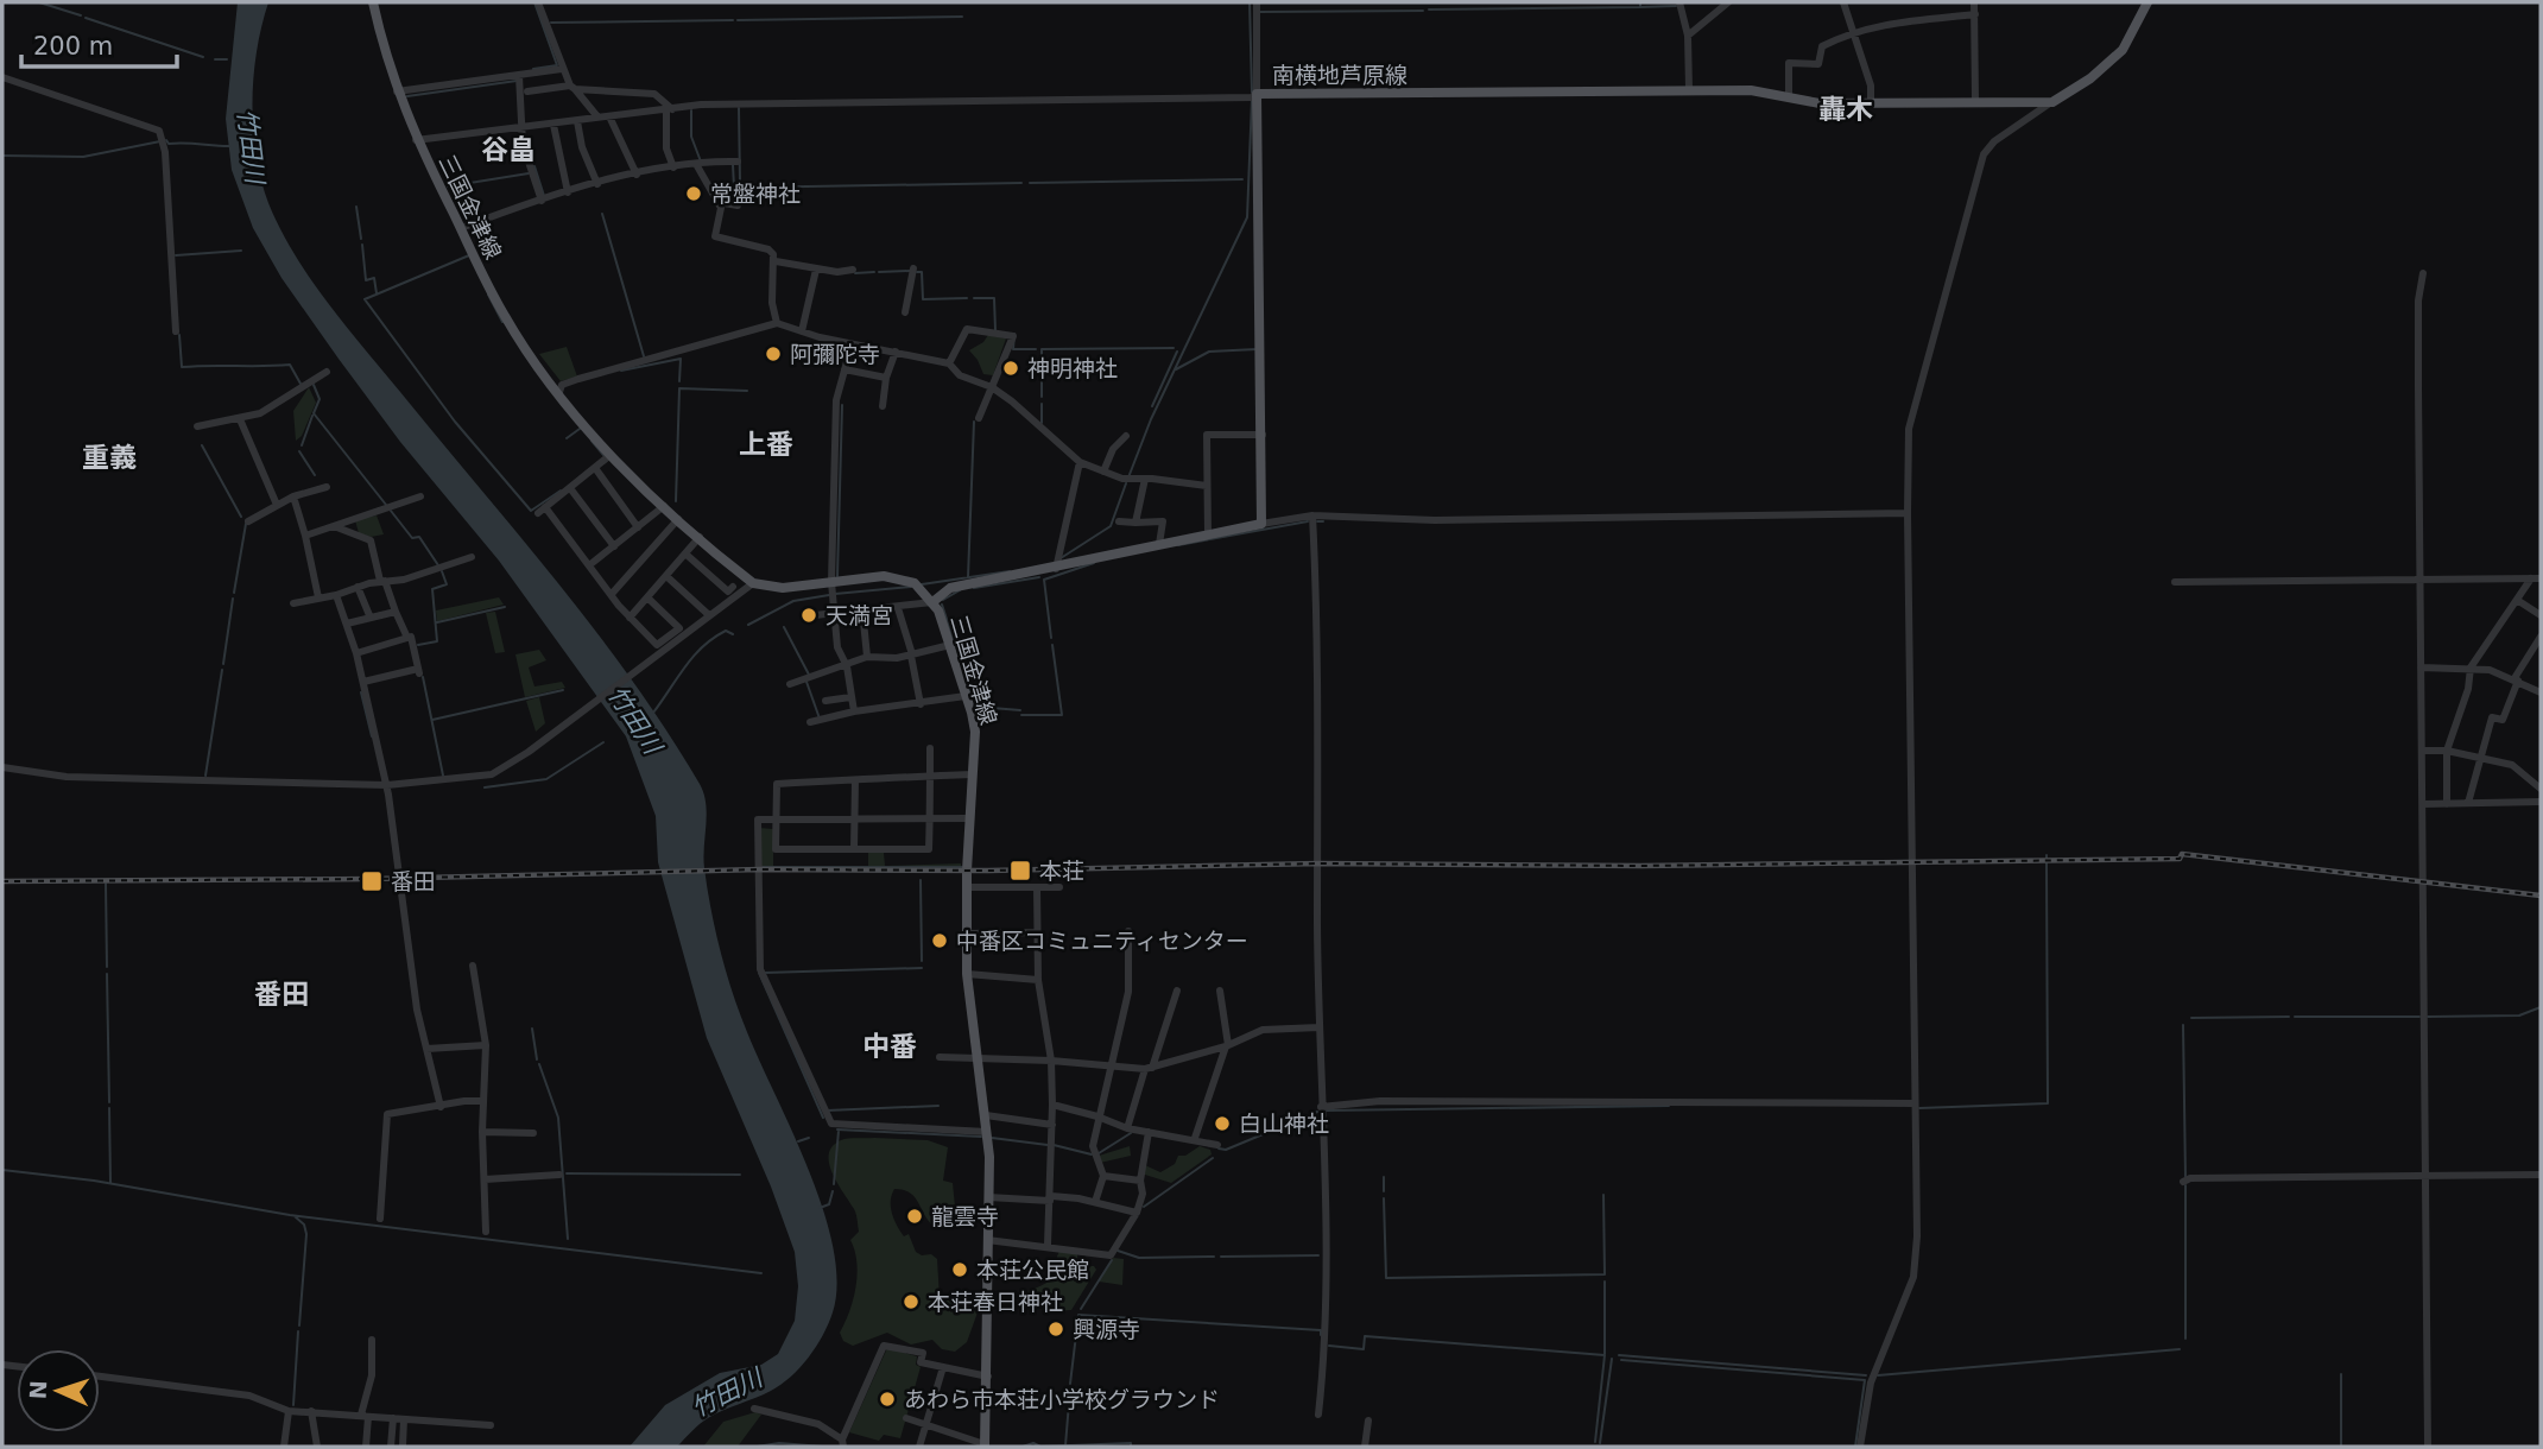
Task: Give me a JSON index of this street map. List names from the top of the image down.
{
  "streets": {
    "main road": ["南横地芦原線", "三国金津線"]
  },
  "districts": [
    "轟木",
    "谷畠",
    "上番",
    "重義",
    "番田",
    "中番"
  ],
  "water": ["竹田川"],
  "places": {
    "other": [
      "常盤神社",
      "阿彌陀寺",
      "神明神社",
      "天満宮",
      "中番区コミュニティセンター",
      "白山神社",
      "龍雲寺",
      "本荘公民館",
      "本荘春日神社",
      "興源寺",
      "あわら市本荘小学校グラウンド"
    ],
    "transit": ["本荘", "番田"]
  },
  "scale_bar": "200 m",
  "north": "left"
}
